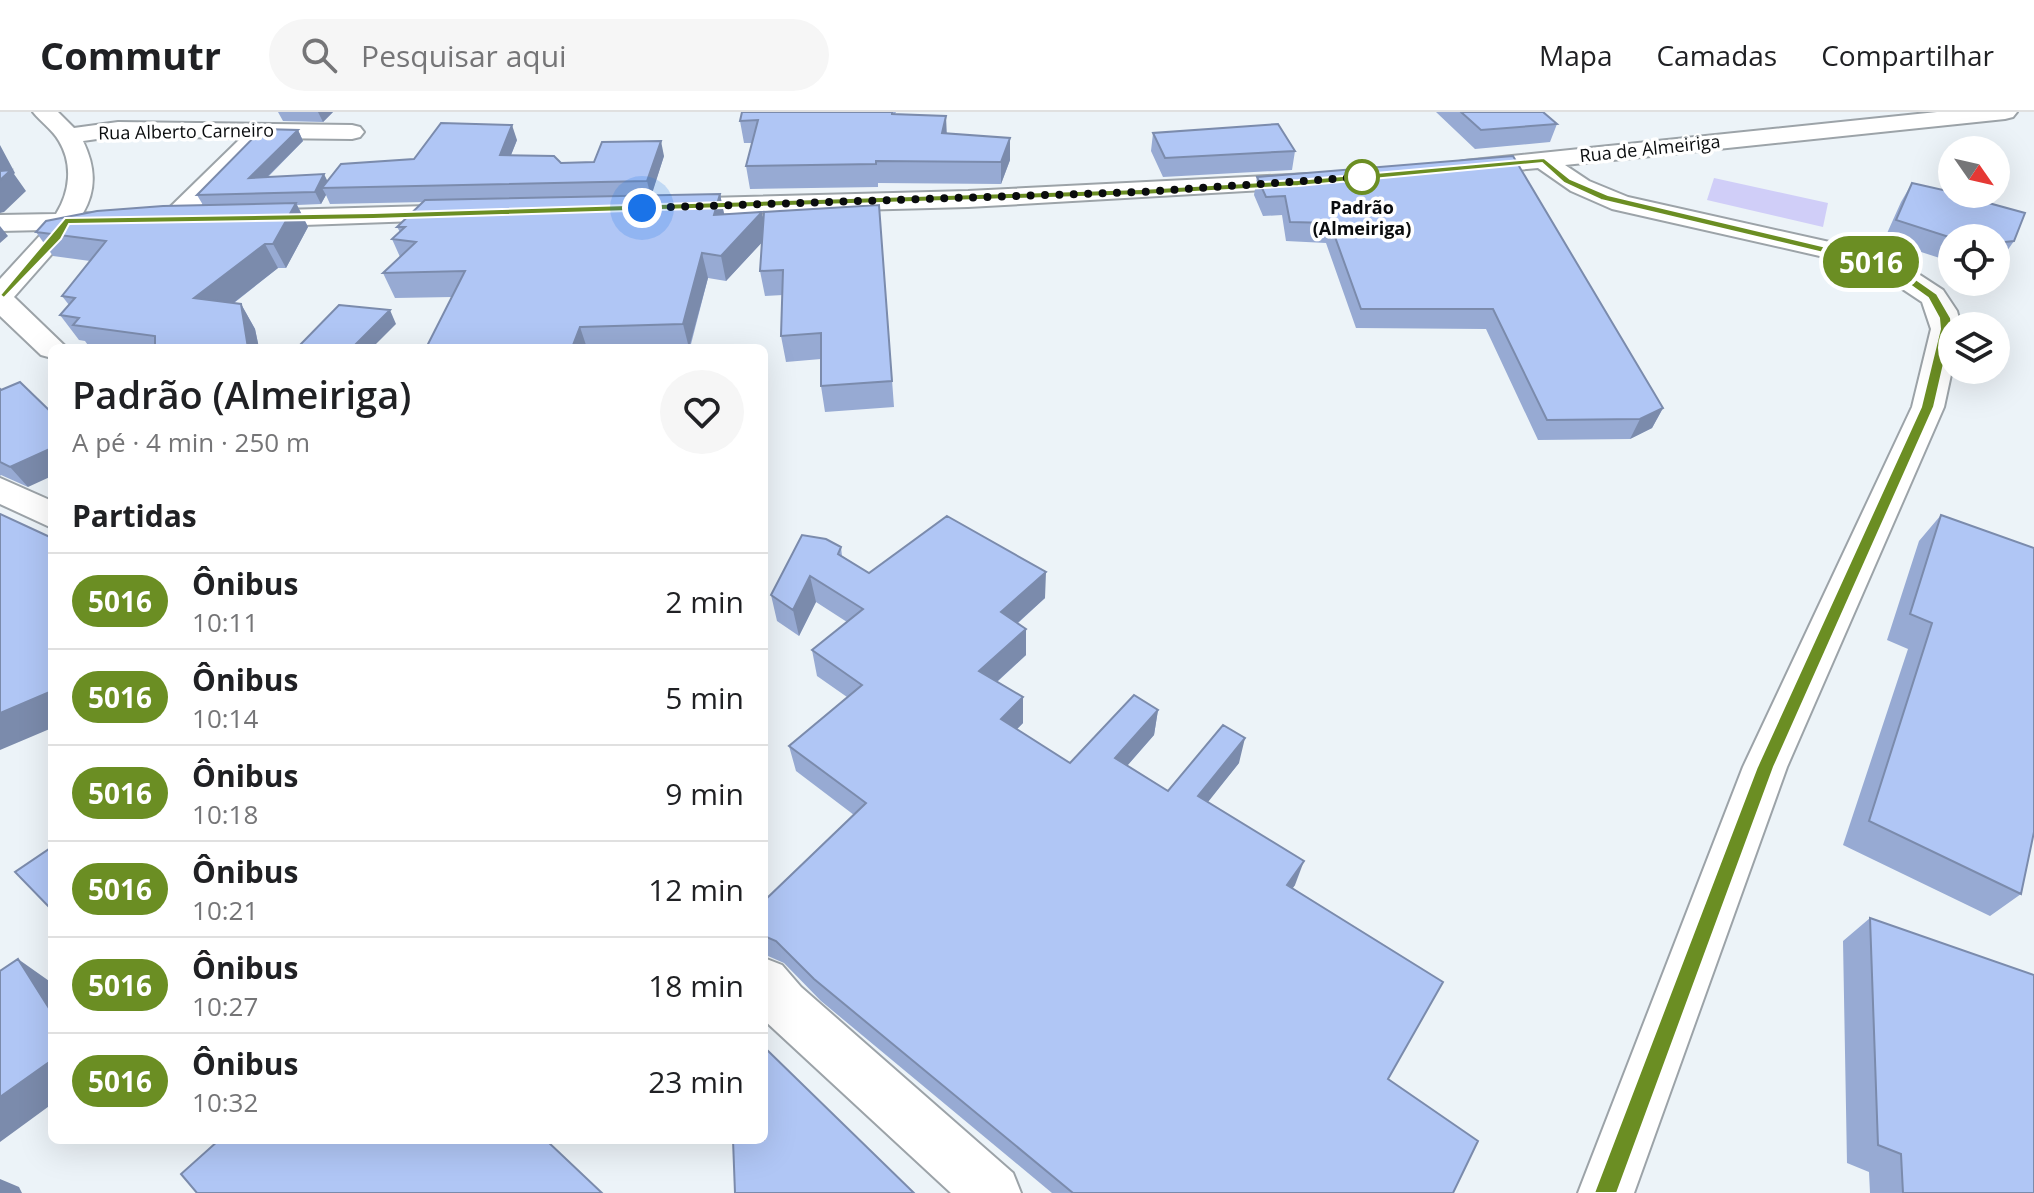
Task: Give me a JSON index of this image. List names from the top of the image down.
{
  "streets": {
    "street": ["Rua Alberto Carneiro", "Rua de Almeiriga"]
  },
  "places": ["Padrão (Almeiriga)"],
  "lines": ["bus line 5016"],
  "north": "bottom right",
  "page": {
    "header": "Commutr",
    "search": "Pesquisar aqui",
    "nav": ["Mapa", "Camadas", "Compartilhar"],
    "on_map": "5016",
    "heading": [
      ["Padrão (Almeiriga)", "A pé · 4 min · 250 m"],
      "Partidas"
    ],
    "list": [
      {
        "mark": "5016",
        "name": "Ônibus",
        "note": "10:11",
        "value": "2 min"
      },
      {
        "mark": "5016",
        "name": "Ônibus",
        "note": "10:14",
        "value": "5 min"
      },
      {
        "mark": "5016",
        "name": "Ônibus",
        "note": "10:18",
        "value": "9 min"
      },
      {
        "mark": "5016",
        "name": "Ônibus",
        "note": "10:21",
        "value": "12 min"
      },
      {
        "mark": "5016",
        "name": "Ônibus",
        "note": "10:27",
        "value": "18 min"
      },
      {
        "mark": "5016",
        "name": "Ônibus",
        "note": "10:32",
        "value": "23 min"
      }
    ]
  }
}
